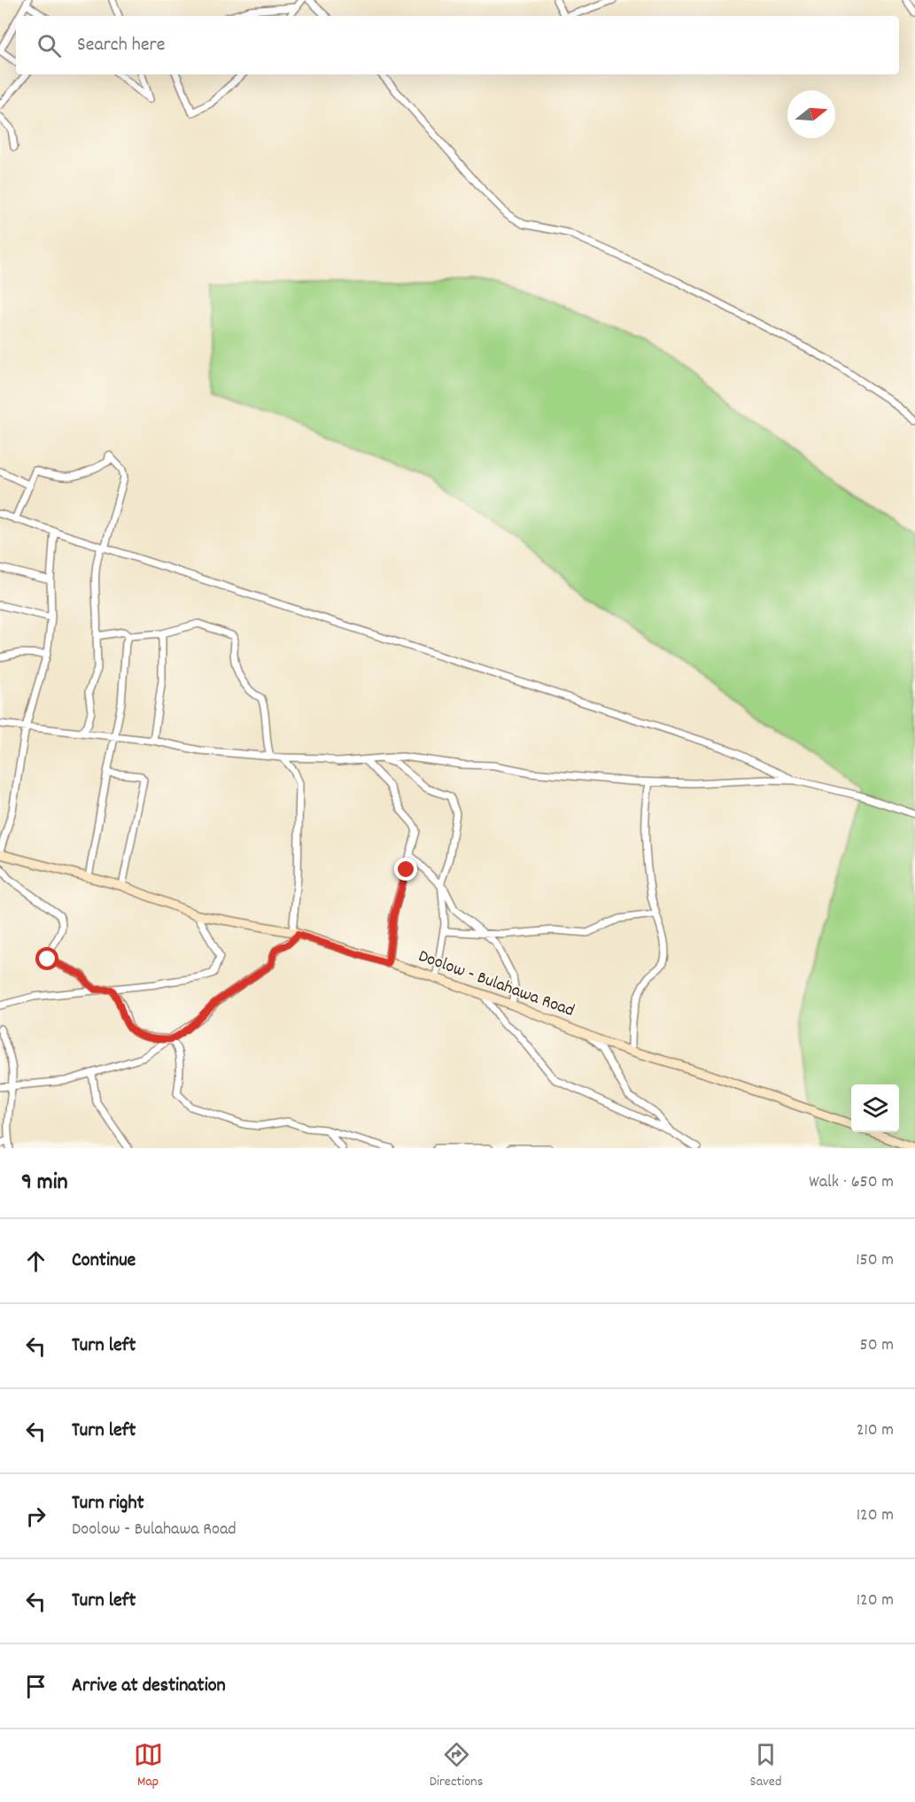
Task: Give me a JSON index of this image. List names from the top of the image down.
{
  "streets": {
    "main road": ["Doolow - Bulahawa Road"]
  },
  "north": "right",
  "page": {
    "search": "Search here",
    "heading": ["9 min", "Walk · 650 m"],
    "list": [
      ["Continue", "150 m"],
      ["Turn left", "50 m"],
      ["Turn left", "210 m"],
      ["Turn right", "Doolow - Bulahawa Road", "120 m"],
      ["Turn left", "120 m"],
      "Arrive at destination"
    ],
    "nav": ["Map", "Directions", "Saved"]
  }
}
